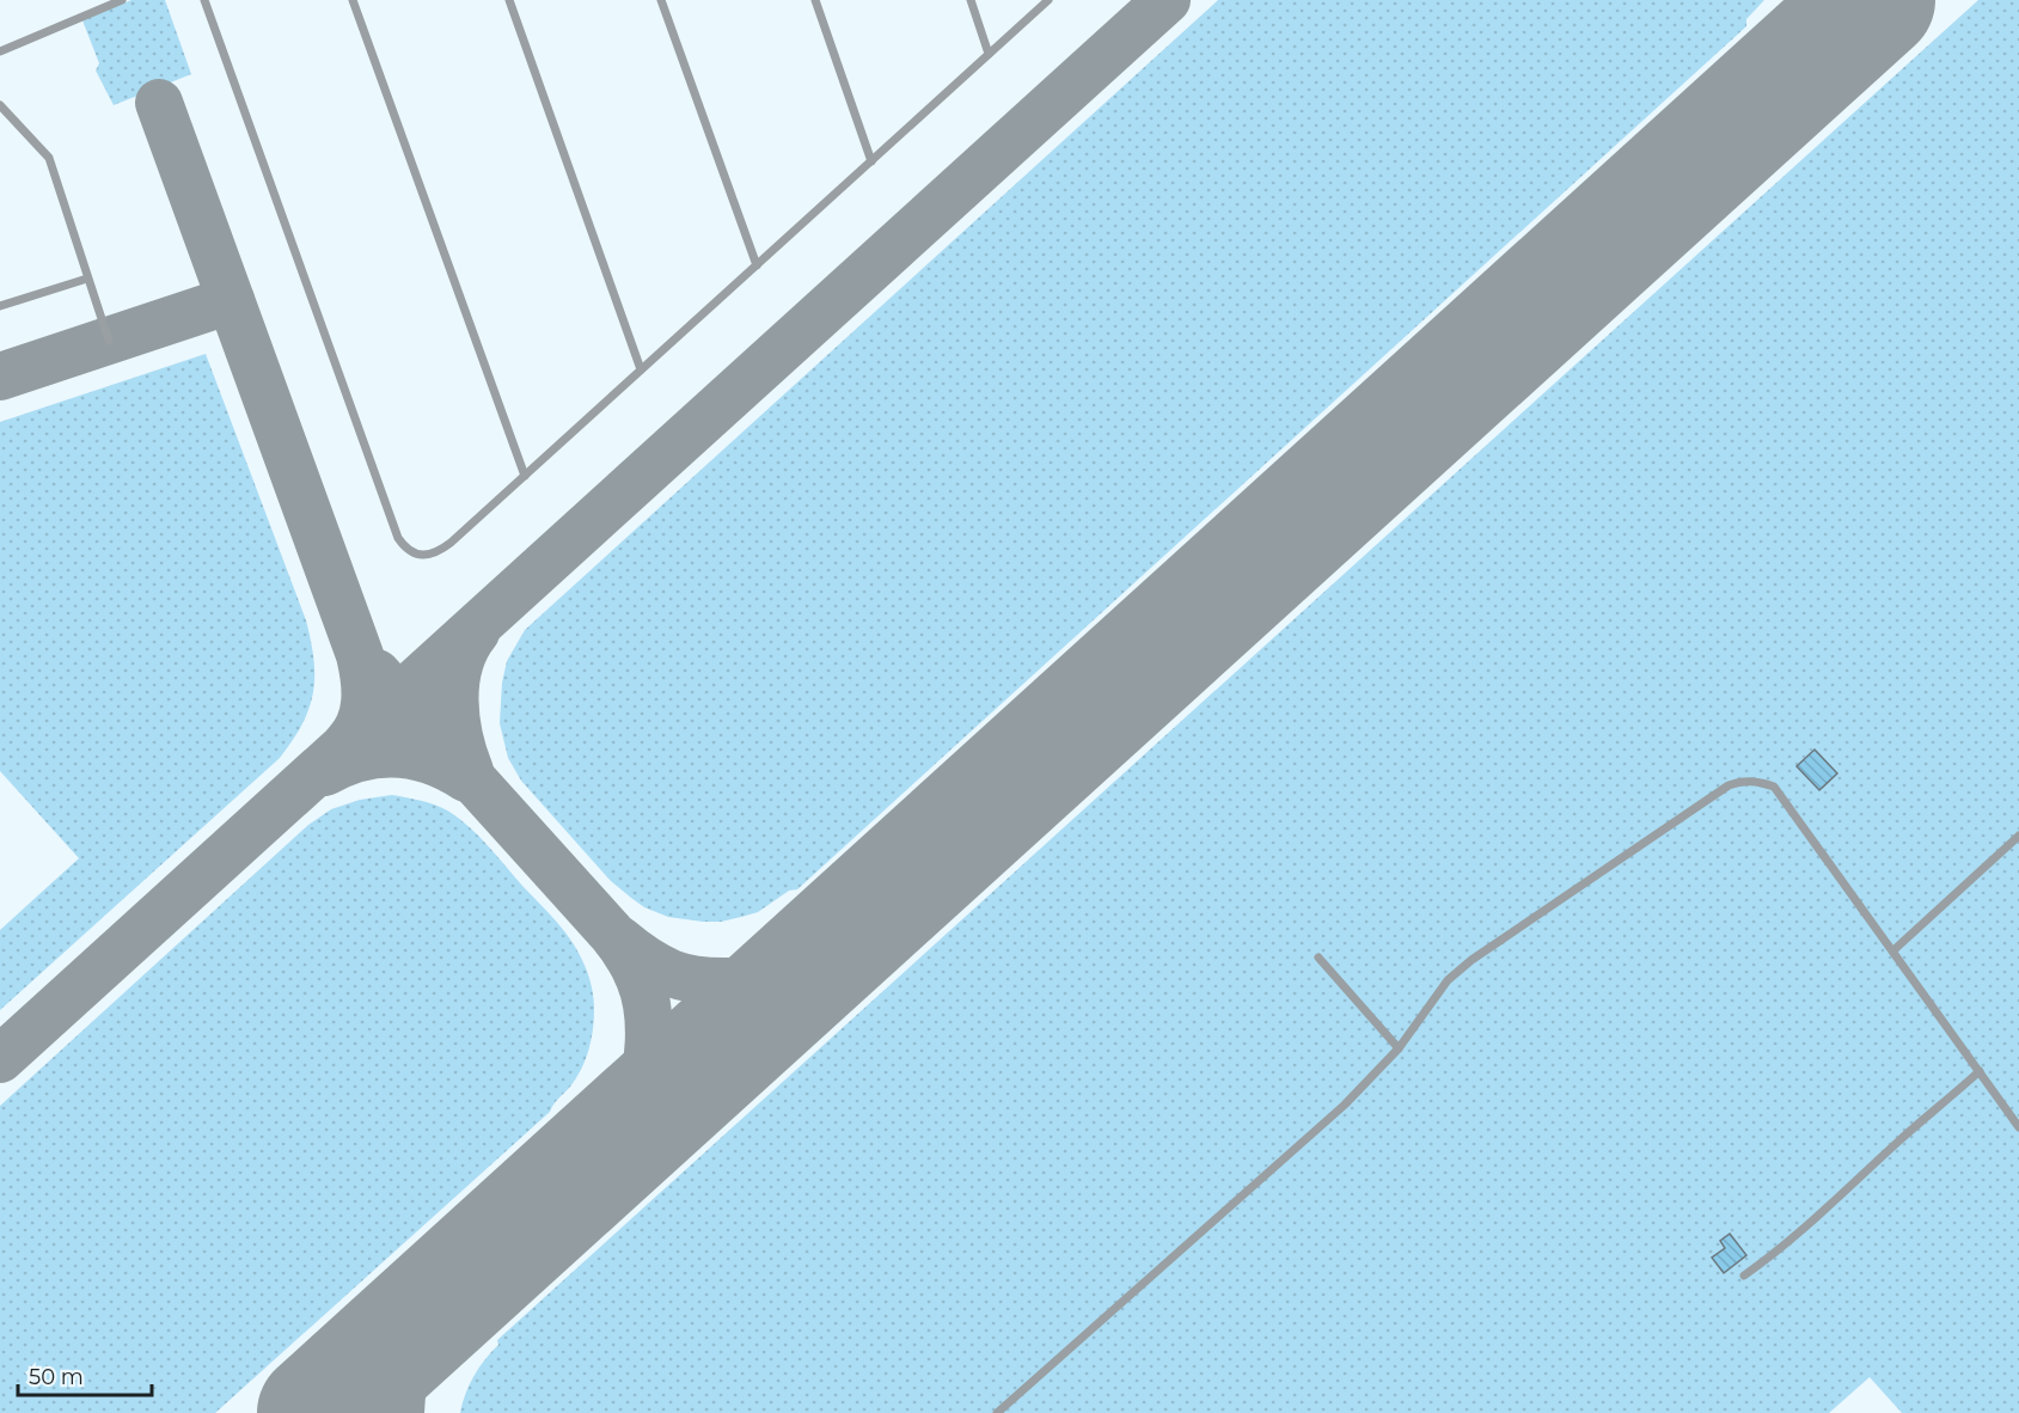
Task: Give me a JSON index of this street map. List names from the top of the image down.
{
  "scale_bar": "50 m"
}
